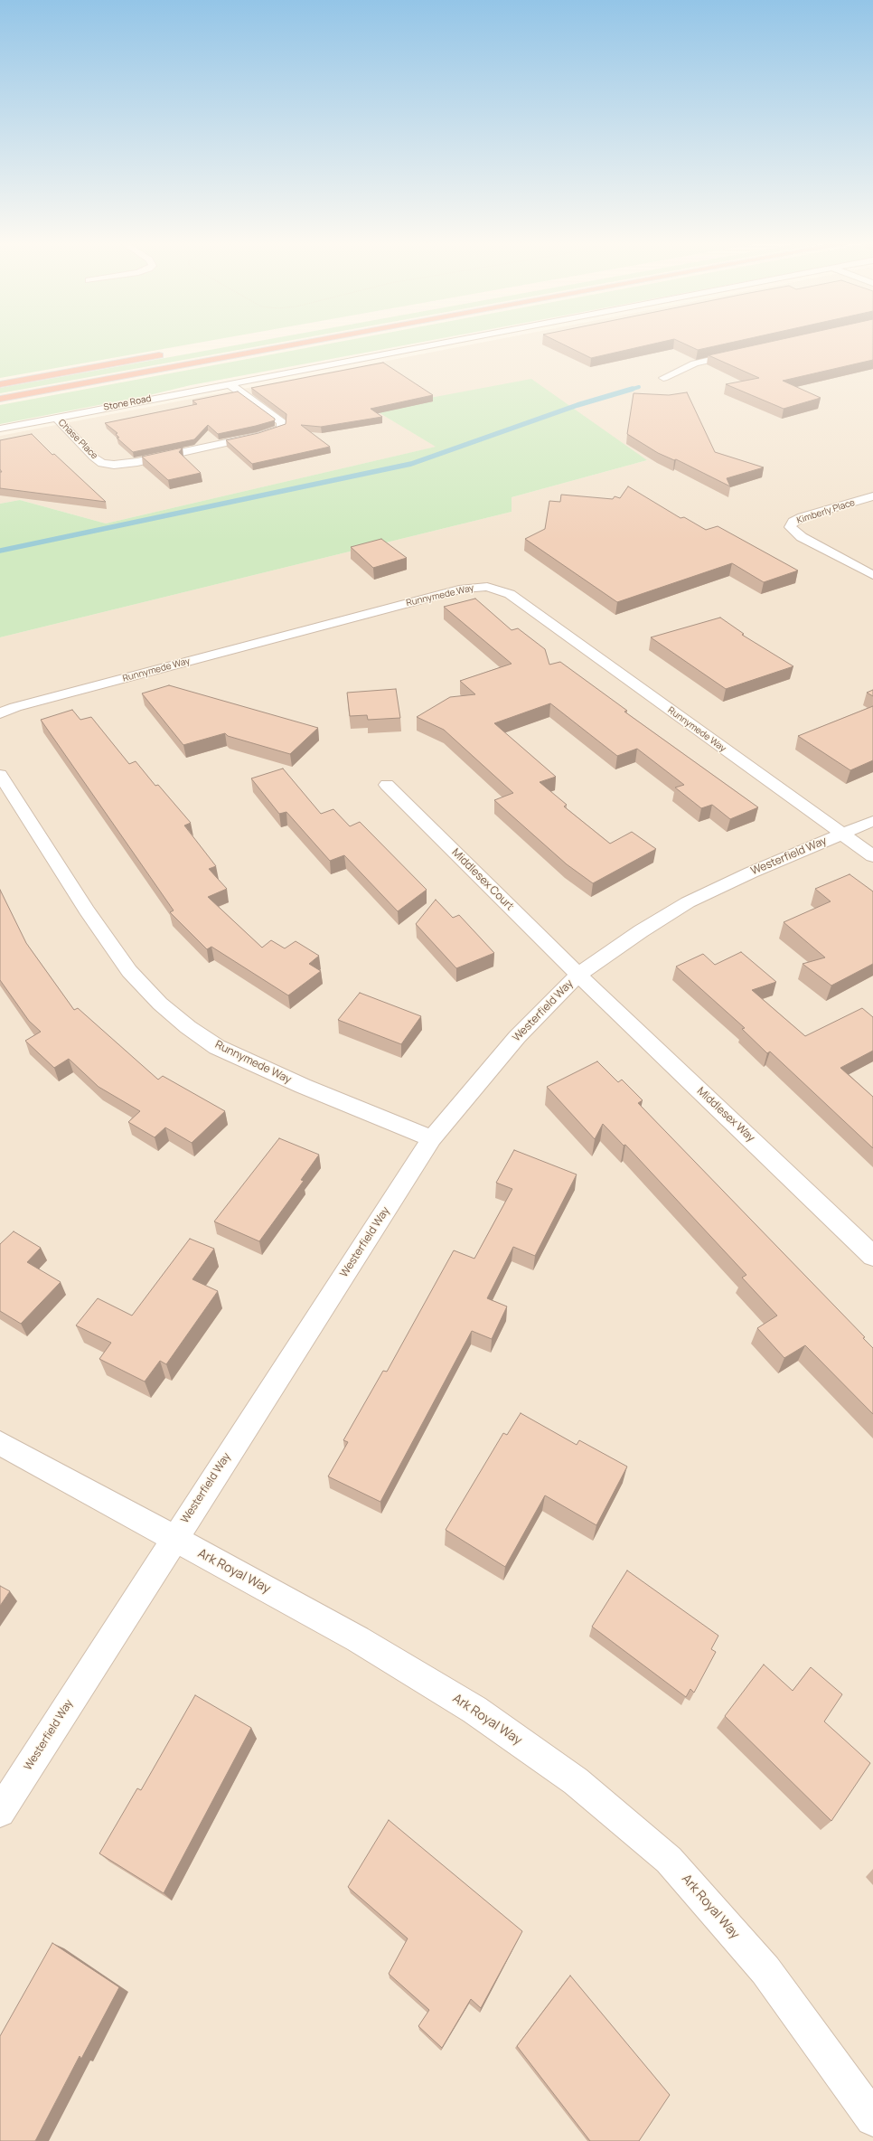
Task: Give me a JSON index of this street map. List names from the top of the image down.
{
  "streets": {
    "street": [
      "Stone Road",
      "Chase Place",
      "Kimberly Place",
      "Runnymede Way",
      "Westerfield Way",
      "Middlesex Court",
      "Middlesex Way",
      "Ark Royal Way"
    ]
  },
  "crossings": [
    ["Stone Road", "Chase Place"],
    ["Runnymede Way", "Westerfield Way"],
    ["Westerfield Way", "Middlesex Court"],
    ["Westerfield Way", "Middlesex Way"],
    ["Westerfield Way", "Ark Royal Way"],
    ["Middlesex Court", "Middlesex Way"]
  ]
}
